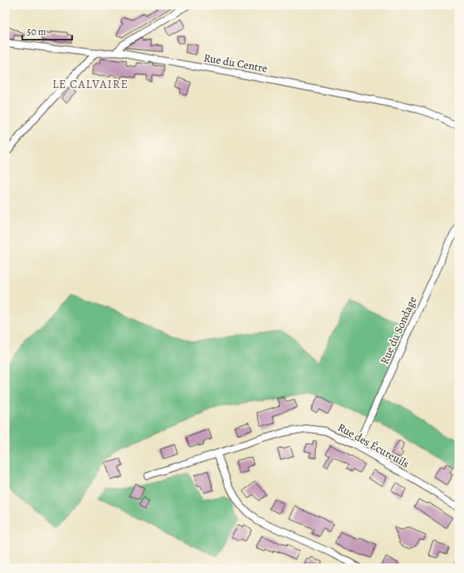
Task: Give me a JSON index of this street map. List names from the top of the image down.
{
  "streets": {
    "street": ["Rue du Centre", "Rue du Sondage", "Rue des Écureuils"]
  },
  "crossings": [
    ["Rue du Sondage", "Rue des Écureuils"]
  ],
  "districts": ["LE CALVAIRE"],
  "scale_bar": "50 m"
}
